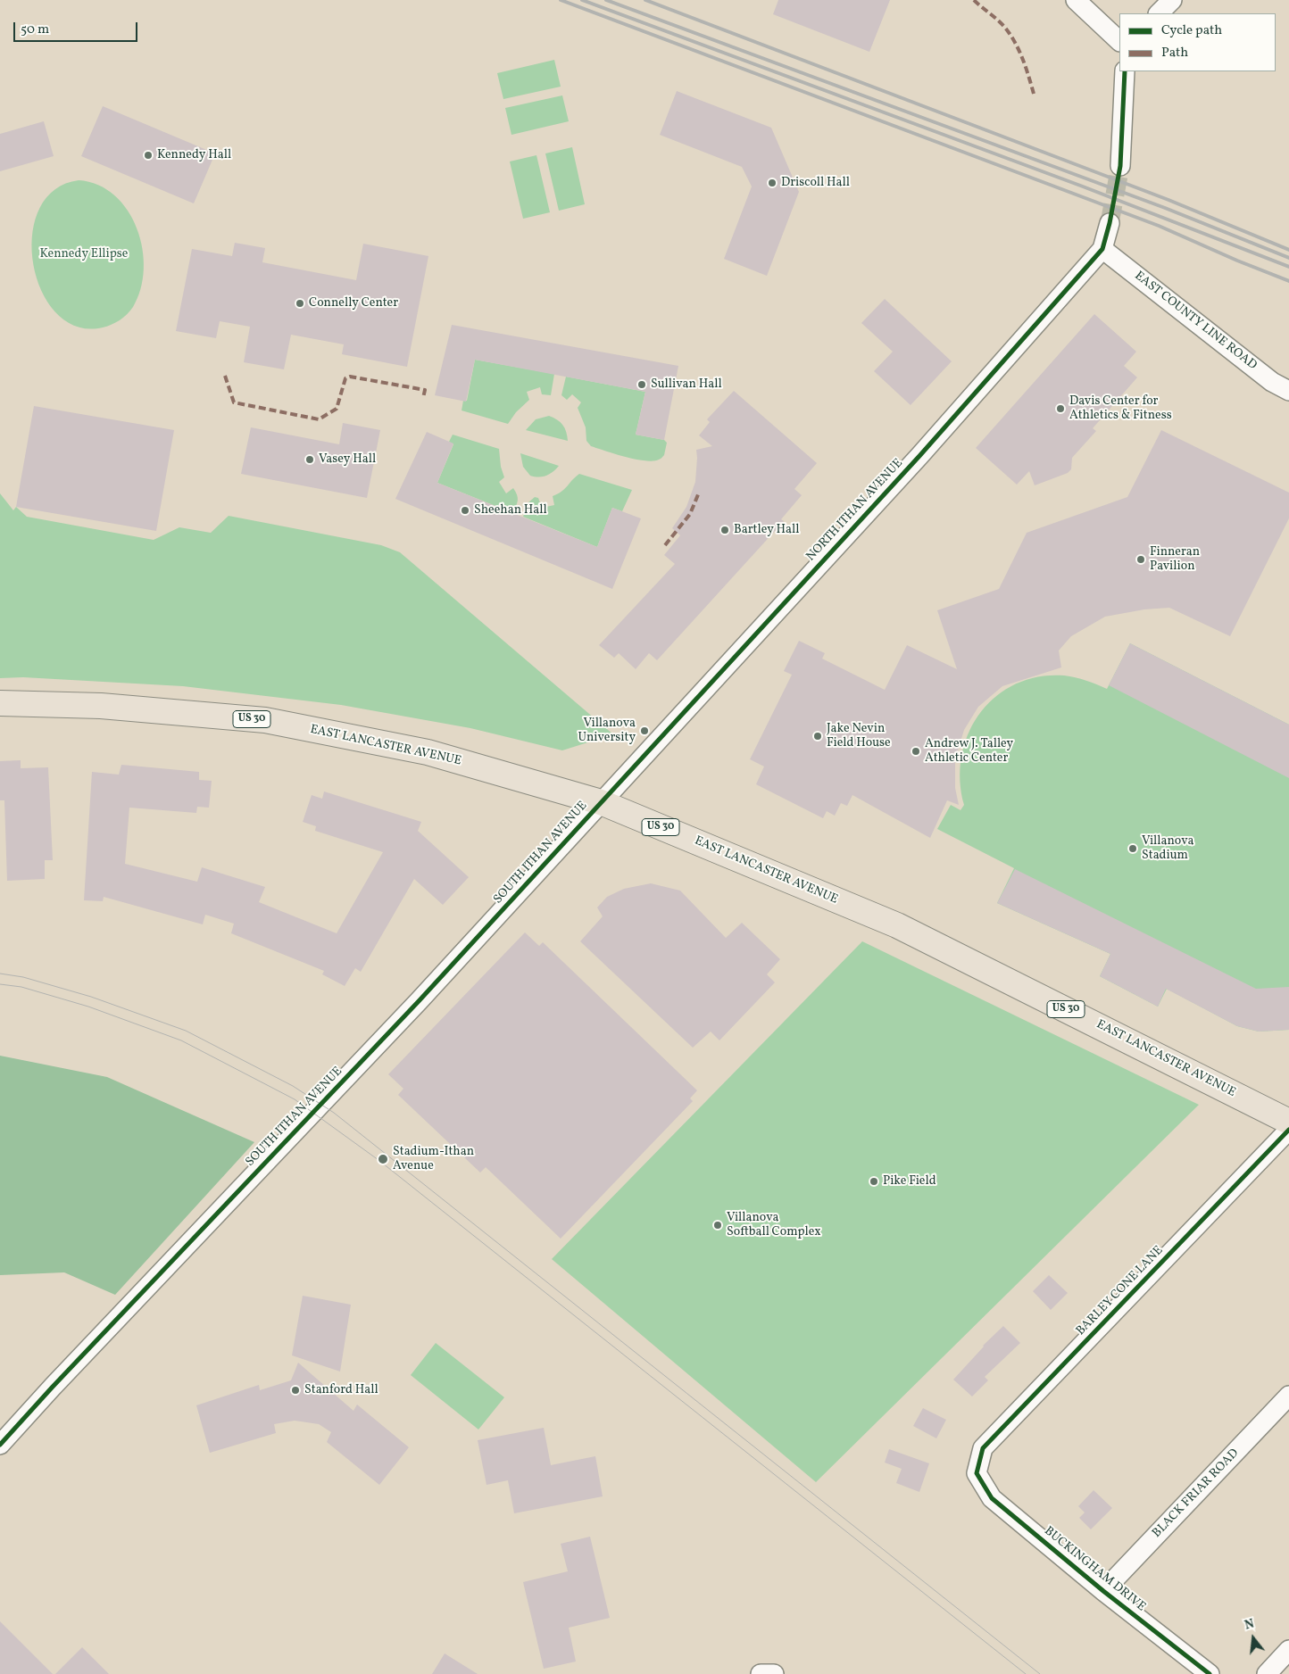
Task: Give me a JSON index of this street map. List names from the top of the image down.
{
  "streets": {
    "highway": ["US 30", "EAST LANCASTER AVENUE"],
    "street": [
      "EAST COUNTY LINE ROAD",
      "NORTH ITHAN AVENUE",
      "SOUTH ITHAN AVENUE",
      "BARLEY CONE LANE",
      "BLACK FRIAR ROAD",
      "BUCKINGHAM DRIVE"
    ]
  },
  "crossings": [
    ["EAST COUNTY LINE ROAD", "NORTH ITHAN AVENUE"],
    ["NORTH ITHAN AVENUE", "EAST LANCASTER AVENUE"],
    ["NORTH ITHAN AVENUE", "SOUTH ITHAN AVENUE"],
    ["EAST LANCASTER AVENUE", "SOUTH ITHAN AVENUE"],
    ["EAST LANCASTER AVENUE", "BARLEY CONE LANE"],
    ["BARLEY CONE LANE", "BUCKINGHAM DRIVE"],
    ["BLACK FRIAR ROAD", "BUCKINGHAM DRIVE"]
  ],
  "parks": ["Kennedy Ellipse"],
  "places": [
    "Kennedy Hall",
    "Driscoll Hall",
    "Connelly Center",
    "Sullivan Hall",
    "Davis Center for Athletics & Fitness",
    "Vasey Hall",
    "Sheehan Hall",
    "Bartley Hall",
    "Finneran Pavilion",
    "Villanova University",
    "Jake Nevin Field House",
    "Andrew J. Talley Athletic Center",
    "Villanova Stadium",
    "Stadium-Ithan Avenue",
    "Pike Field",
    "Villanova Softball Complex",
    "Stanford Hall"
  ],
  "legend": ["Cycle path", "Path"],
  "scale_bar": "50 m",
  "north": "top"
}
